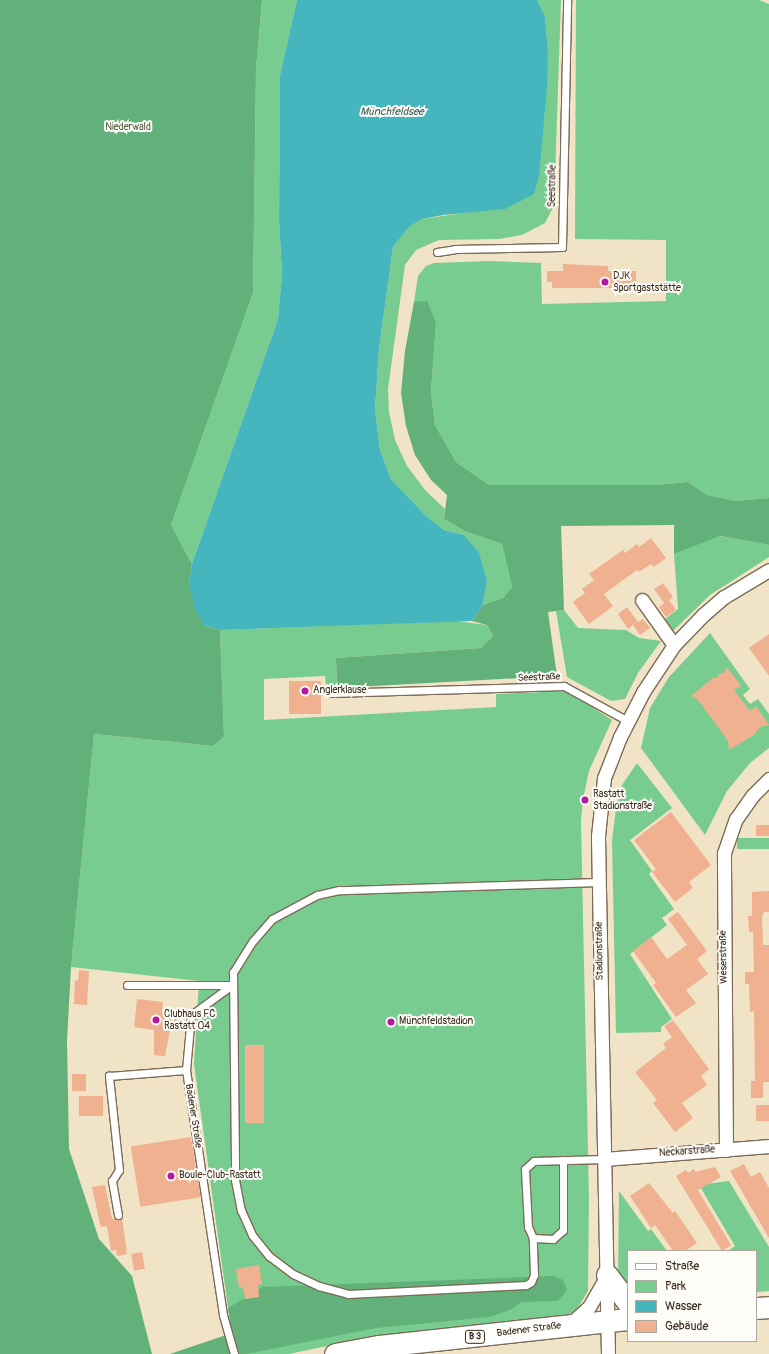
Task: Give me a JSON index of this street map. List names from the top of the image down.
{
  "streets": {
    "main road": ["Badener Straße", "B 3"],
    "street": ["Stadionstraße", "Weserstraße", "Neckarstraße"],
    "lane": ["Seestraße"]
  },
  "crossings": [
    ["Seestraße", "Stadionstraße"],
    ["Stadionstraße", "Badener Straße"],
    ["Stadionstraße", "Neckarstraße"],
    ["Weserstraße", "Neckarstraße"]
  ],
  "water": ["Münchfeldsee"],
  "parks": ["Niederwald"],
  "places": [
    "DJK Sportgaststätte",
    "Anglerklause",
    "Rastatt Stadionstraße",
    "Clubhaus FC Rastatt 04",
    "Münchfeldstadion",
    "Boule-Club-Rastatt"
  ],
  "legend": [
    "Straße",
    "Park",
    "Wasser",
    "Gebäude"
  ]
}
